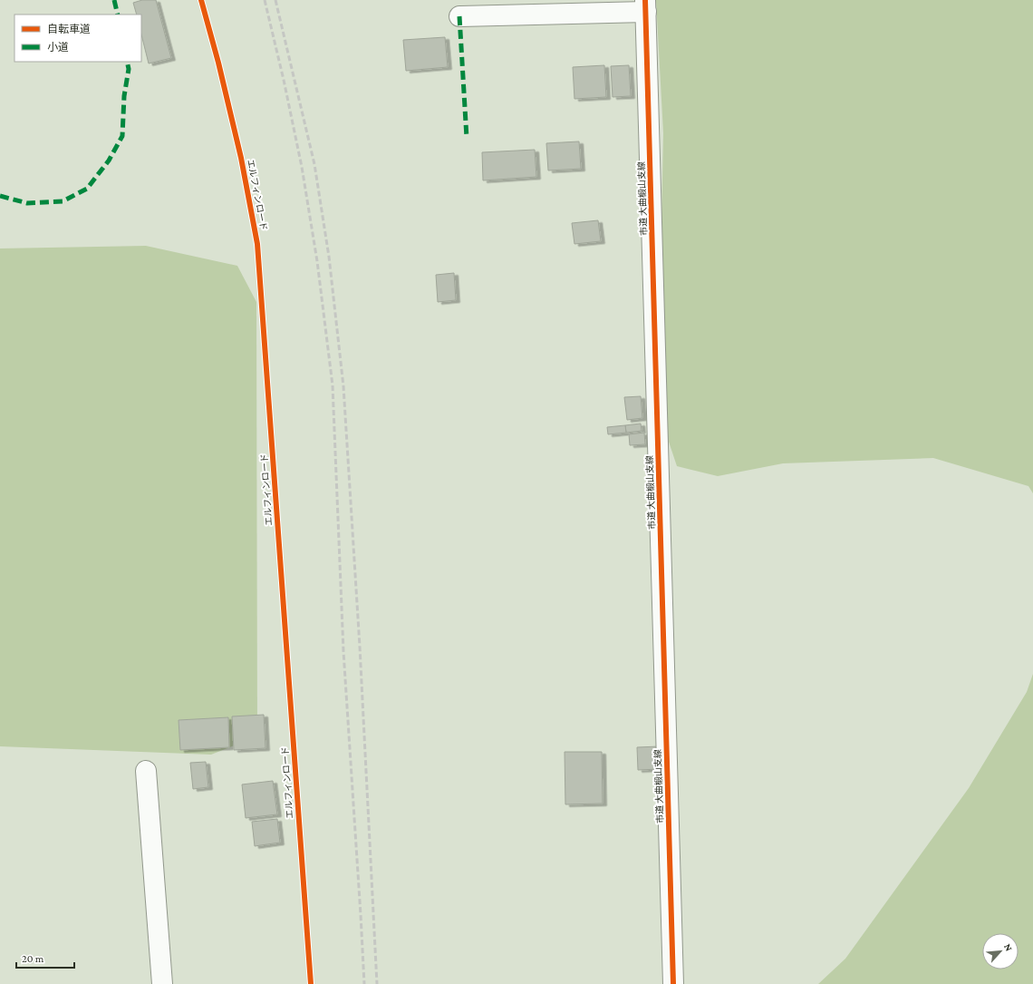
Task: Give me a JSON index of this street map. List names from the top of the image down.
{
  "streets": {
    "street": ["市道 大曲椴山支線"],
    "cycle path": ["エルフィンロード"]
  },
  "legend": ["自転車道", "小道"],
  "scale_bar": "20 m",
  "north": "top right"
}
